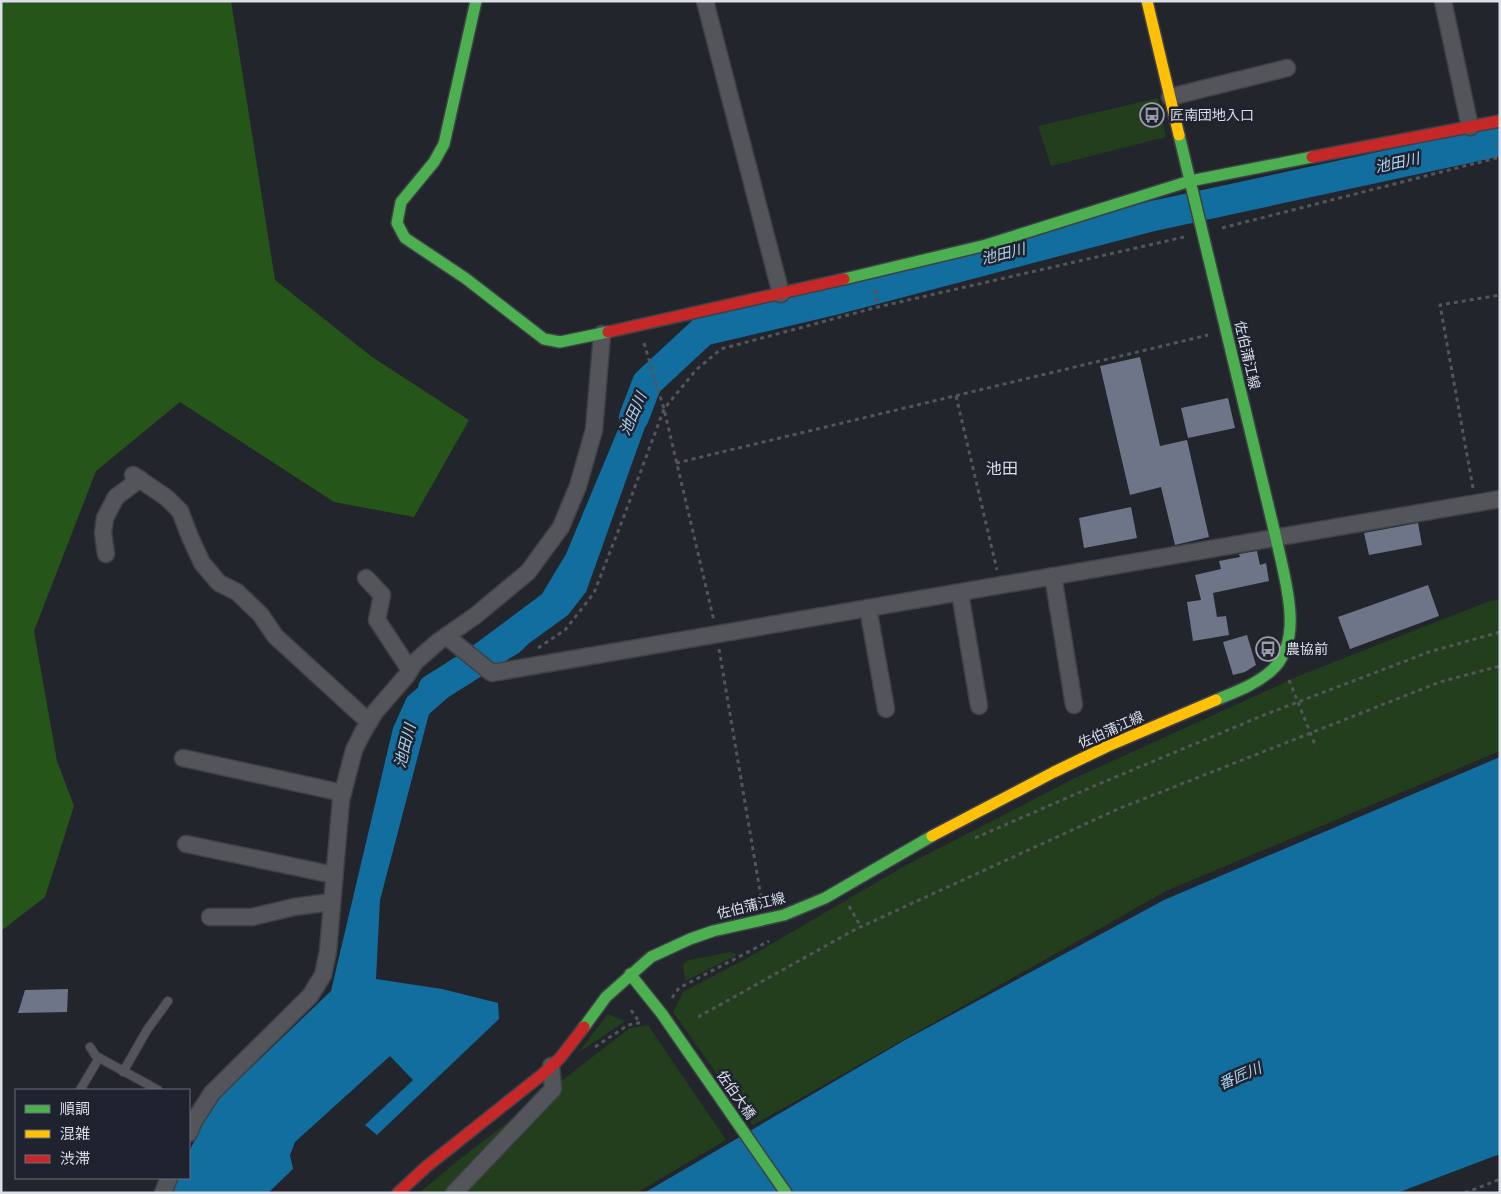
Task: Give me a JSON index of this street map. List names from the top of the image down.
{
  "streets": {
    "main road": ["佐伯蒲江線", "佐伯大橋"]
  },
  "crossings": [
    ["佐伯蒲江線", "佐伯大橋"]
  ],
  "districts": ["池田"],
  "water": ["池田川", "番匠川"],
  "places": {
    "bus stop": ["匠南団地入口", "農協前"]
  },
  "legend": ["順調", "混雑", "渋滞"]
}
